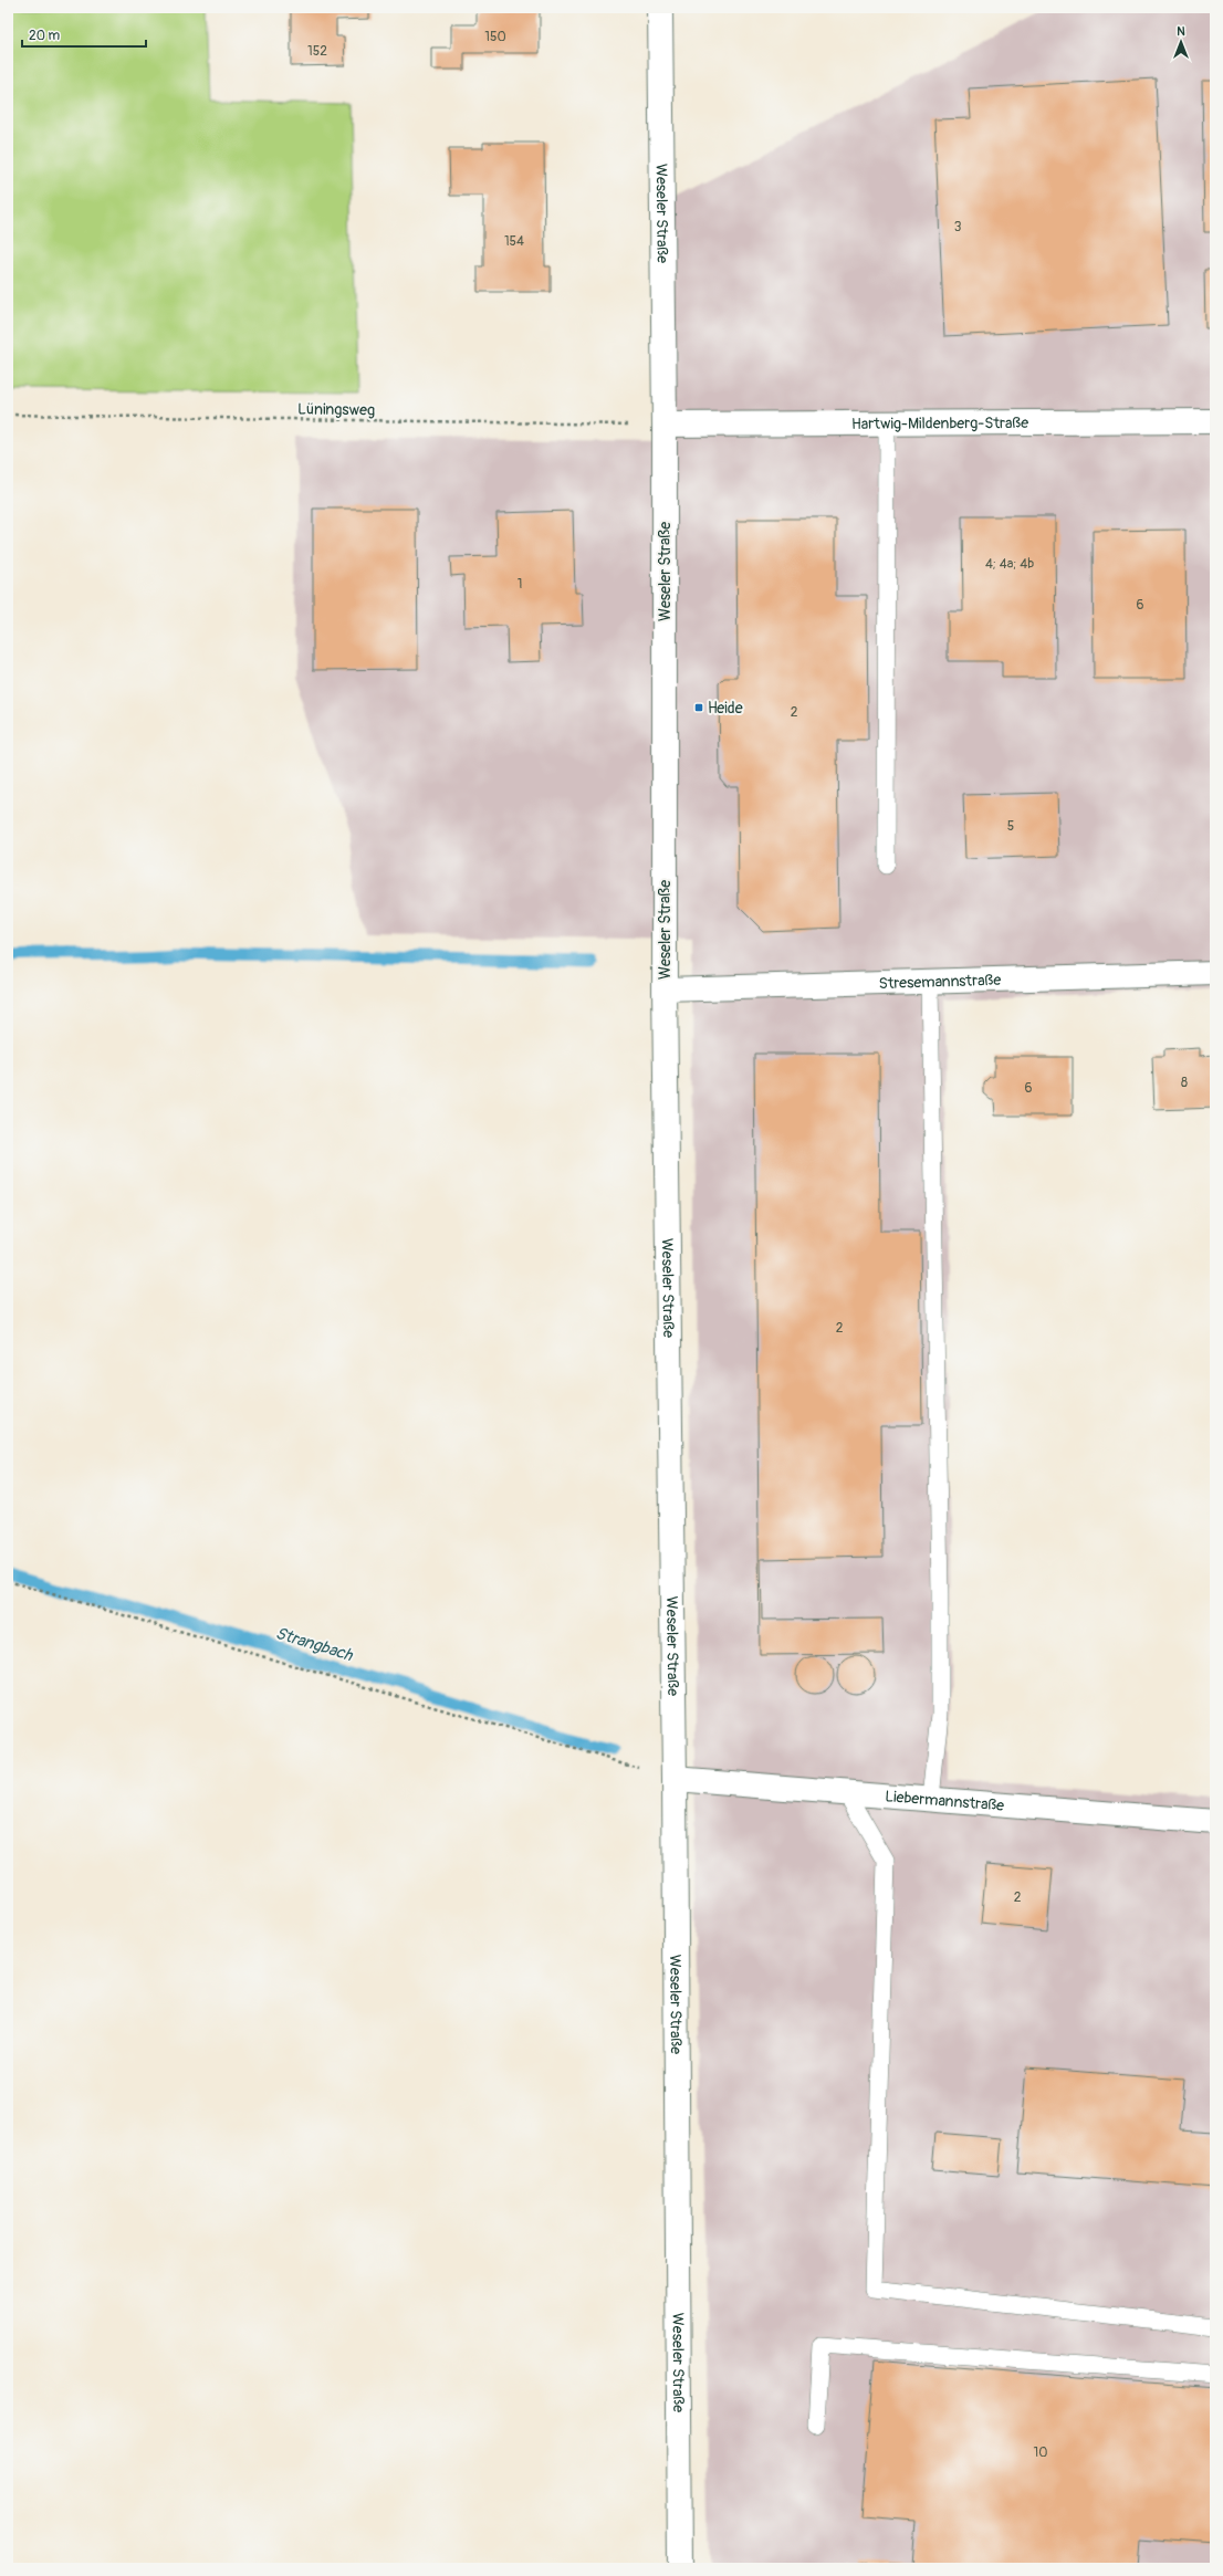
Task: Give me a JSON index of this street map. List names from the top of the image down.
{
  "streets": {
    "street": [
      "Weseler Straße",
      "Hartwig-Mildenberg-Straße",
      "Stresemannstraße",
      "Liebermannstraße"
    ],
    "path": ["Lüningsweg"]
  },
  "crossings": [
    ["Weseler Straße", "Lüningsweg"],
    ["Weseler Straße", "Hartwig-Mildenberg-Straße"],
    ["Weseler Straße", "Stresemannstraße"],
    ["Weseler Straße", "Liebermannstraße"],
    ["Lüningsweg", "Hartwig-Mildenberg-Straße"]
  ],
  "water": ["Strangbach"],
  "places": {
    "transit": ["Heide"]
  },
  "house_numbers": [
    "150",
    "152",
    "3",
    "154",
    "4; 4a; 4b",
    "1",
    "6",
    "2",
    "5",
    "8",
    "6",
    "2",
    "2",
    "10"
  ],
  "scale_bar": "20 m",
  "north": "top"
}
